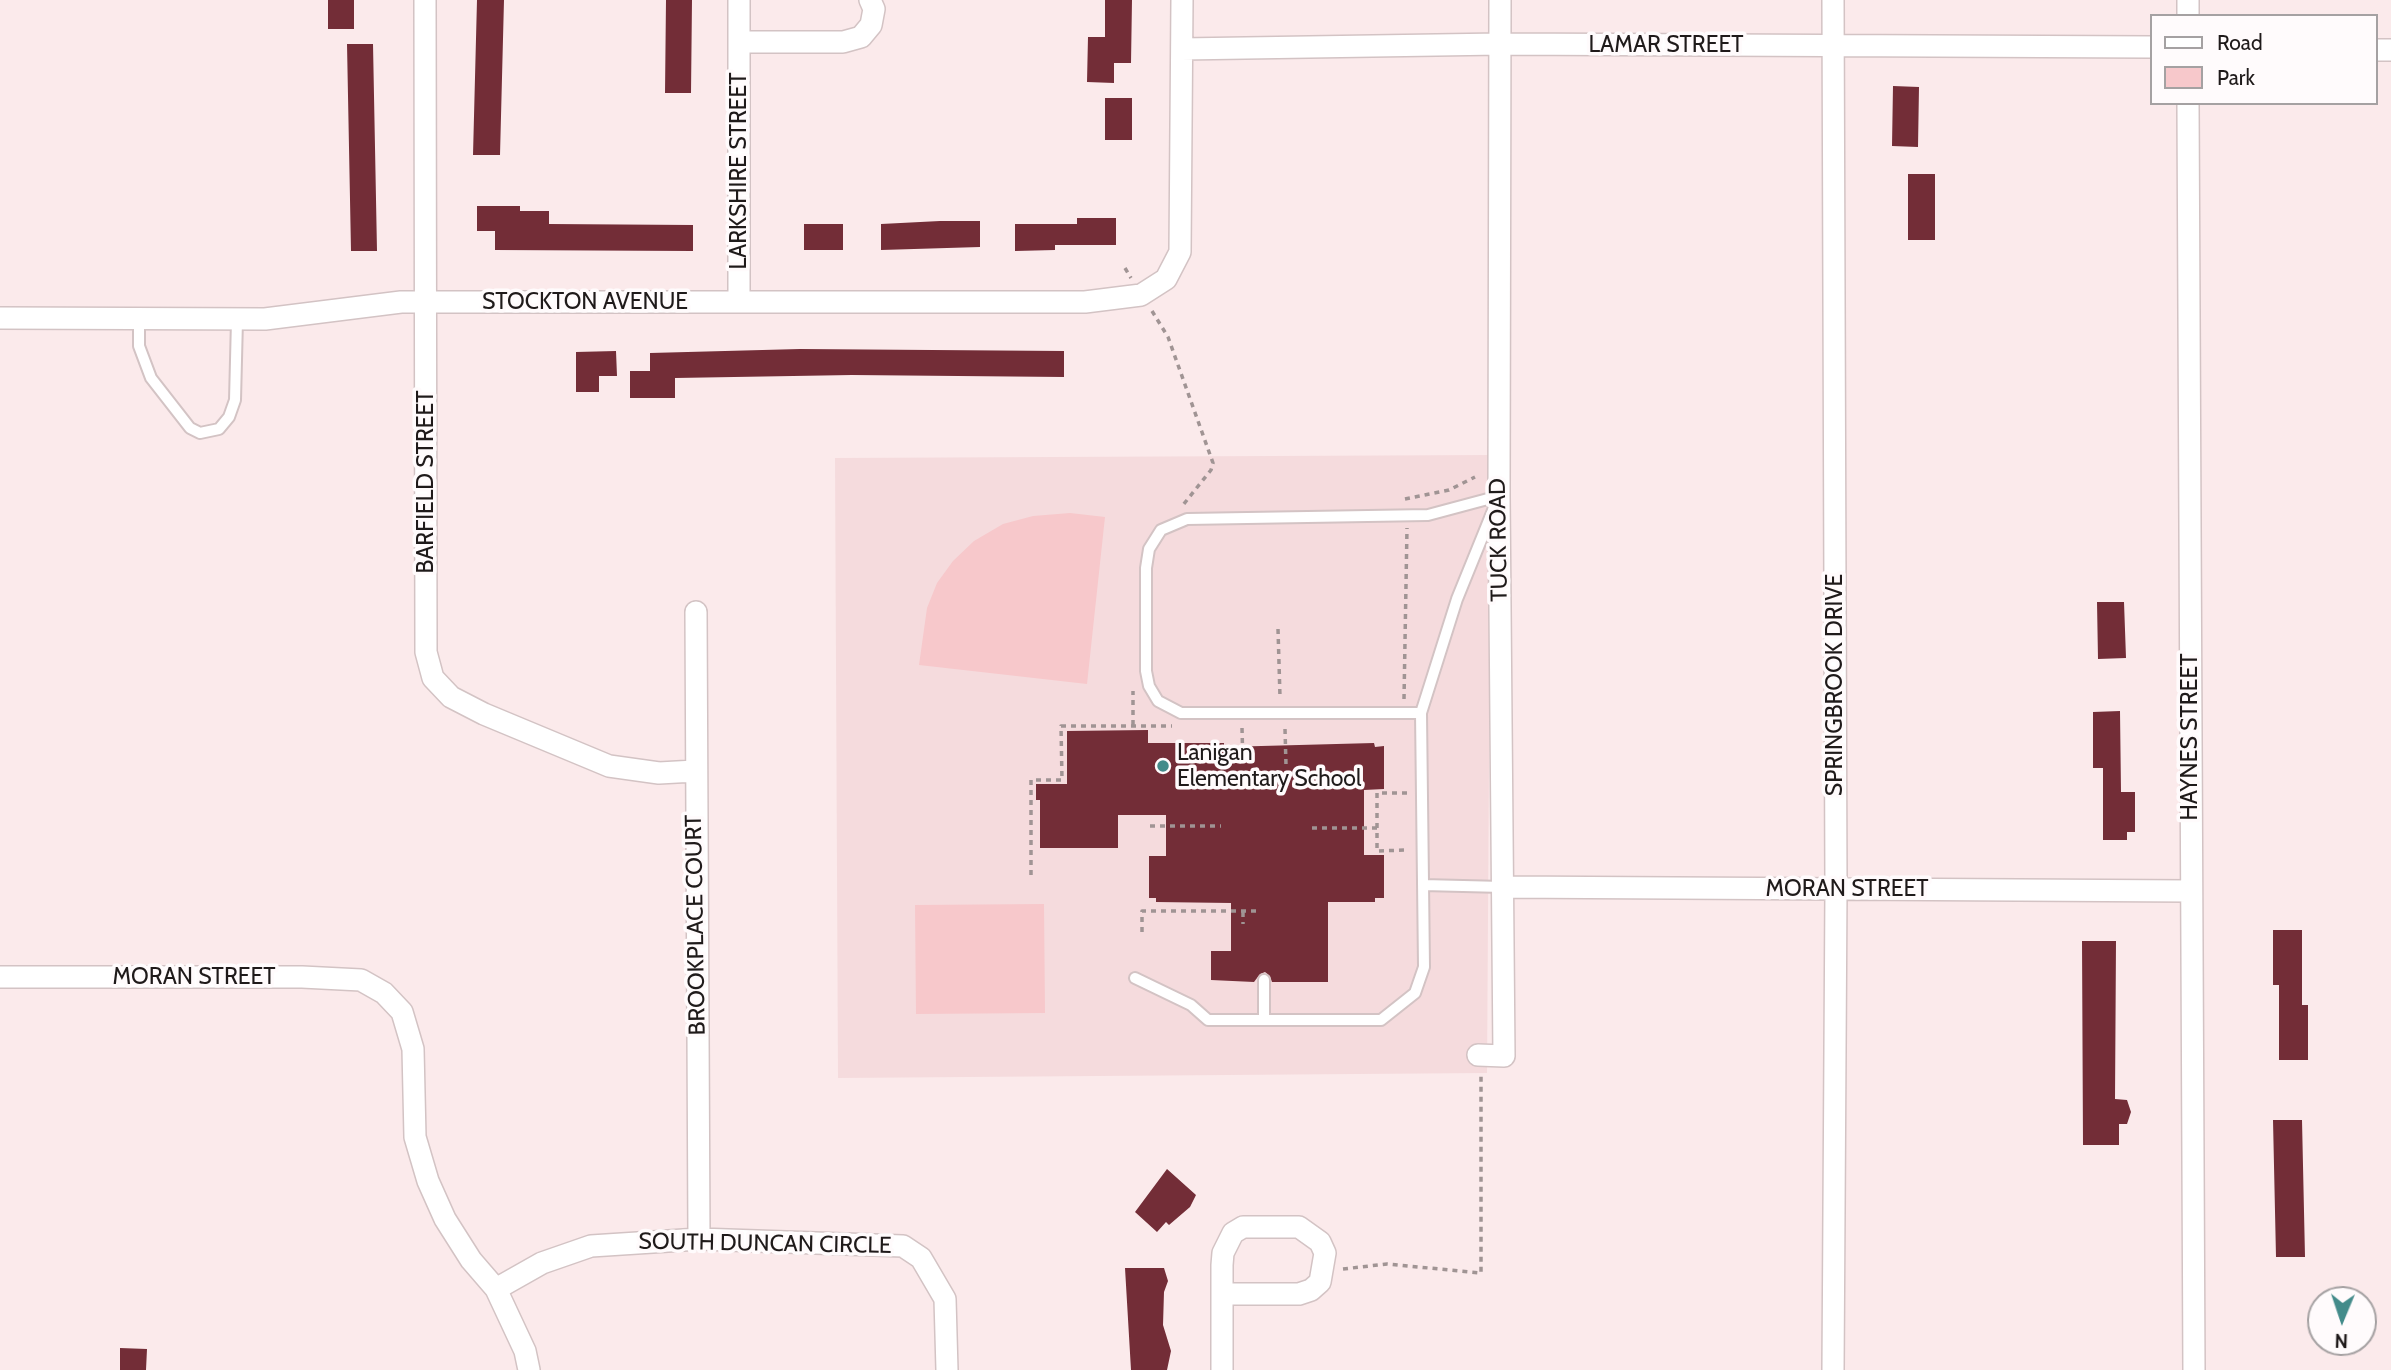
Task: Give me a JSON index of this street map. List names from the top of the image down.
{
  "streets": {
    "street": [
      "LAMAR STREET",
      "LARKSHIRE STREET",
      "STOCKTON AVENUE",
      "BARFIELD STREET",
      "TUCK ROAD",
      "SPRINGBROOK DRIVE",
      "HAYNES STREET",
      "MORAN STREET",
      "BROOKPLACE COURT",
      "SOUTH DUNCAN CIRCLE"
    ]
  },
  "crossings": [
    ["LAMAR STREET", "STOCKTON AVENUE"],
    ["LAMAR STREET", "TUCK ROAD"],
    ["LAMAR STREET", "SPRINGBROOK DRIVE"],
    ["LARKSHIRE STREET", "STOCKTON AVENUE"],
    ["STOCKTON AVENUE", "BARFIELD STREET"],
    ["BARFIELD STREET", "BROOKPLACE COURT"],
    ["TUCK ROAD", "MORAN STREET"],
    ["SPRINGBROOK DRIVE", "MORAN STREET"],
    ["HAYNES STREET", "MORAN STREET"],
    ["MORAN STREET", "SOUTH DUNCAN CIRCLE"],
    ["BROOKPLACE COURT", "SOUTH DUNCAN CIRCLE"]
  ],
  "places": ["Lanigan Elementary School"],
  "legend": ["Road", "Park"],
  "north": "bottom"
}
